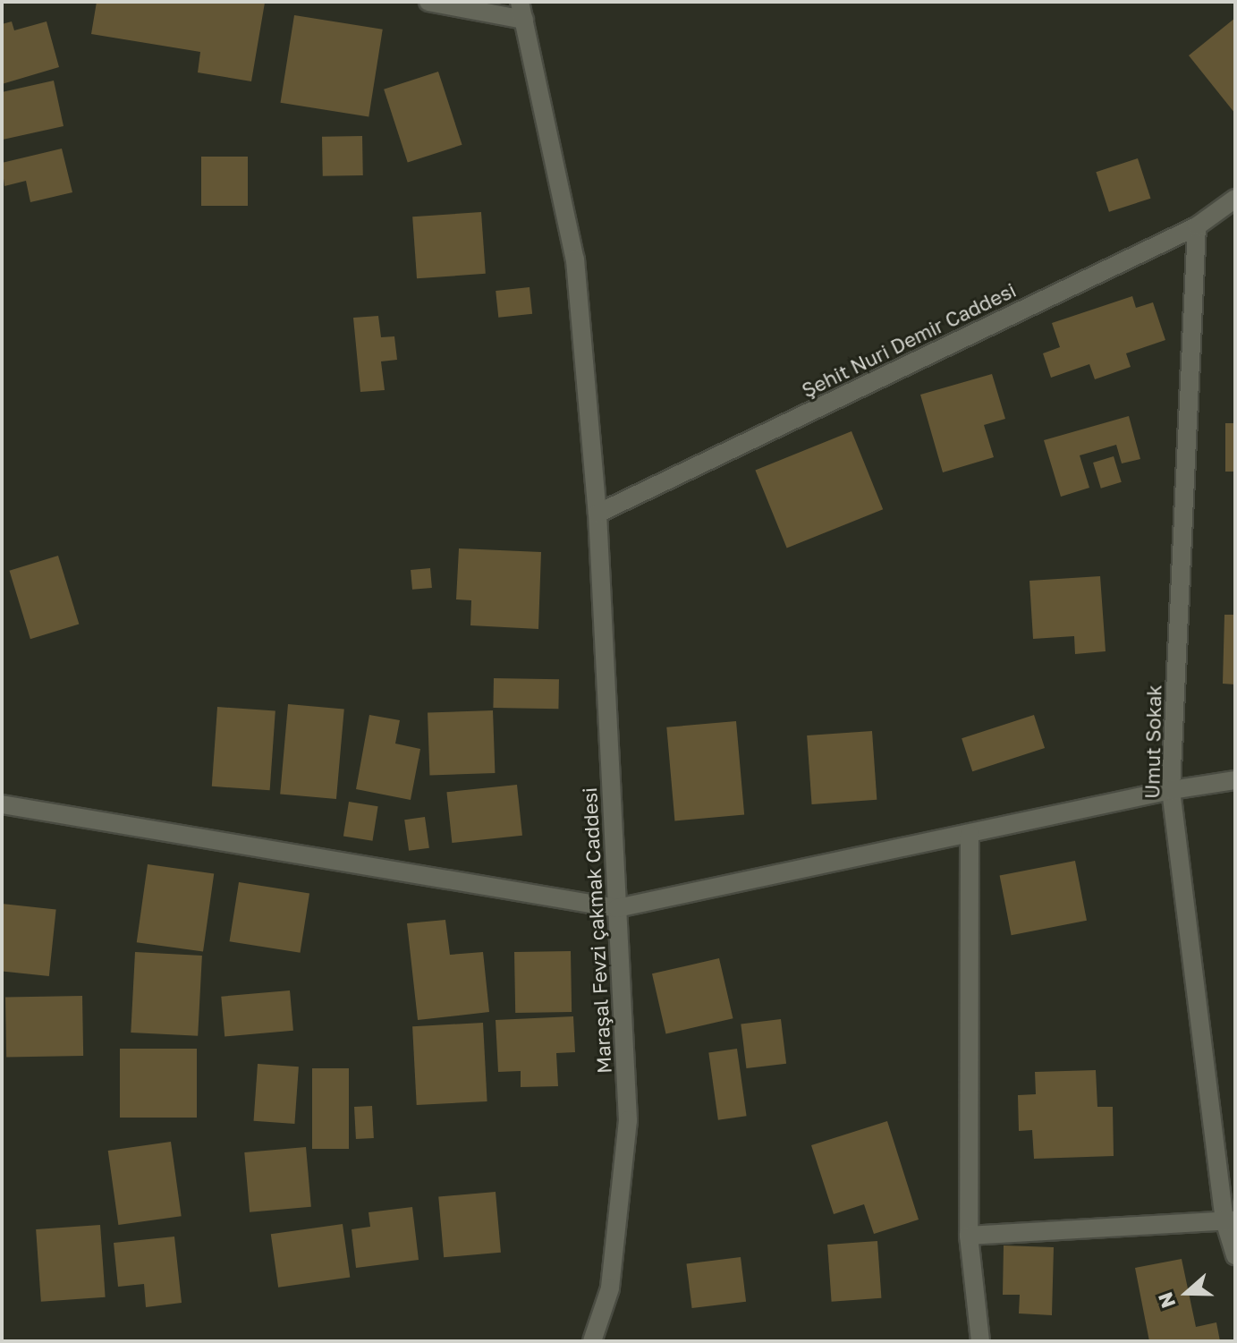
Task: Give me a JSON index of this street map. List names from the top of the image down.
{
  "streets": {
    "street": ["Şehit Nuri Demir Caddesi", "Umut Sokak", "Maraşal Fevzi çakmak Caddesi"]
  },
  "crossings": [
    ["Şehit Nuri Demir Caddesi", "Umut Sokak"],
    ["Şehit Nuri Demir Caddesi", "Maraşal Fevzi çakmak Caddesi"]
  ],
  "north": "left"
}
